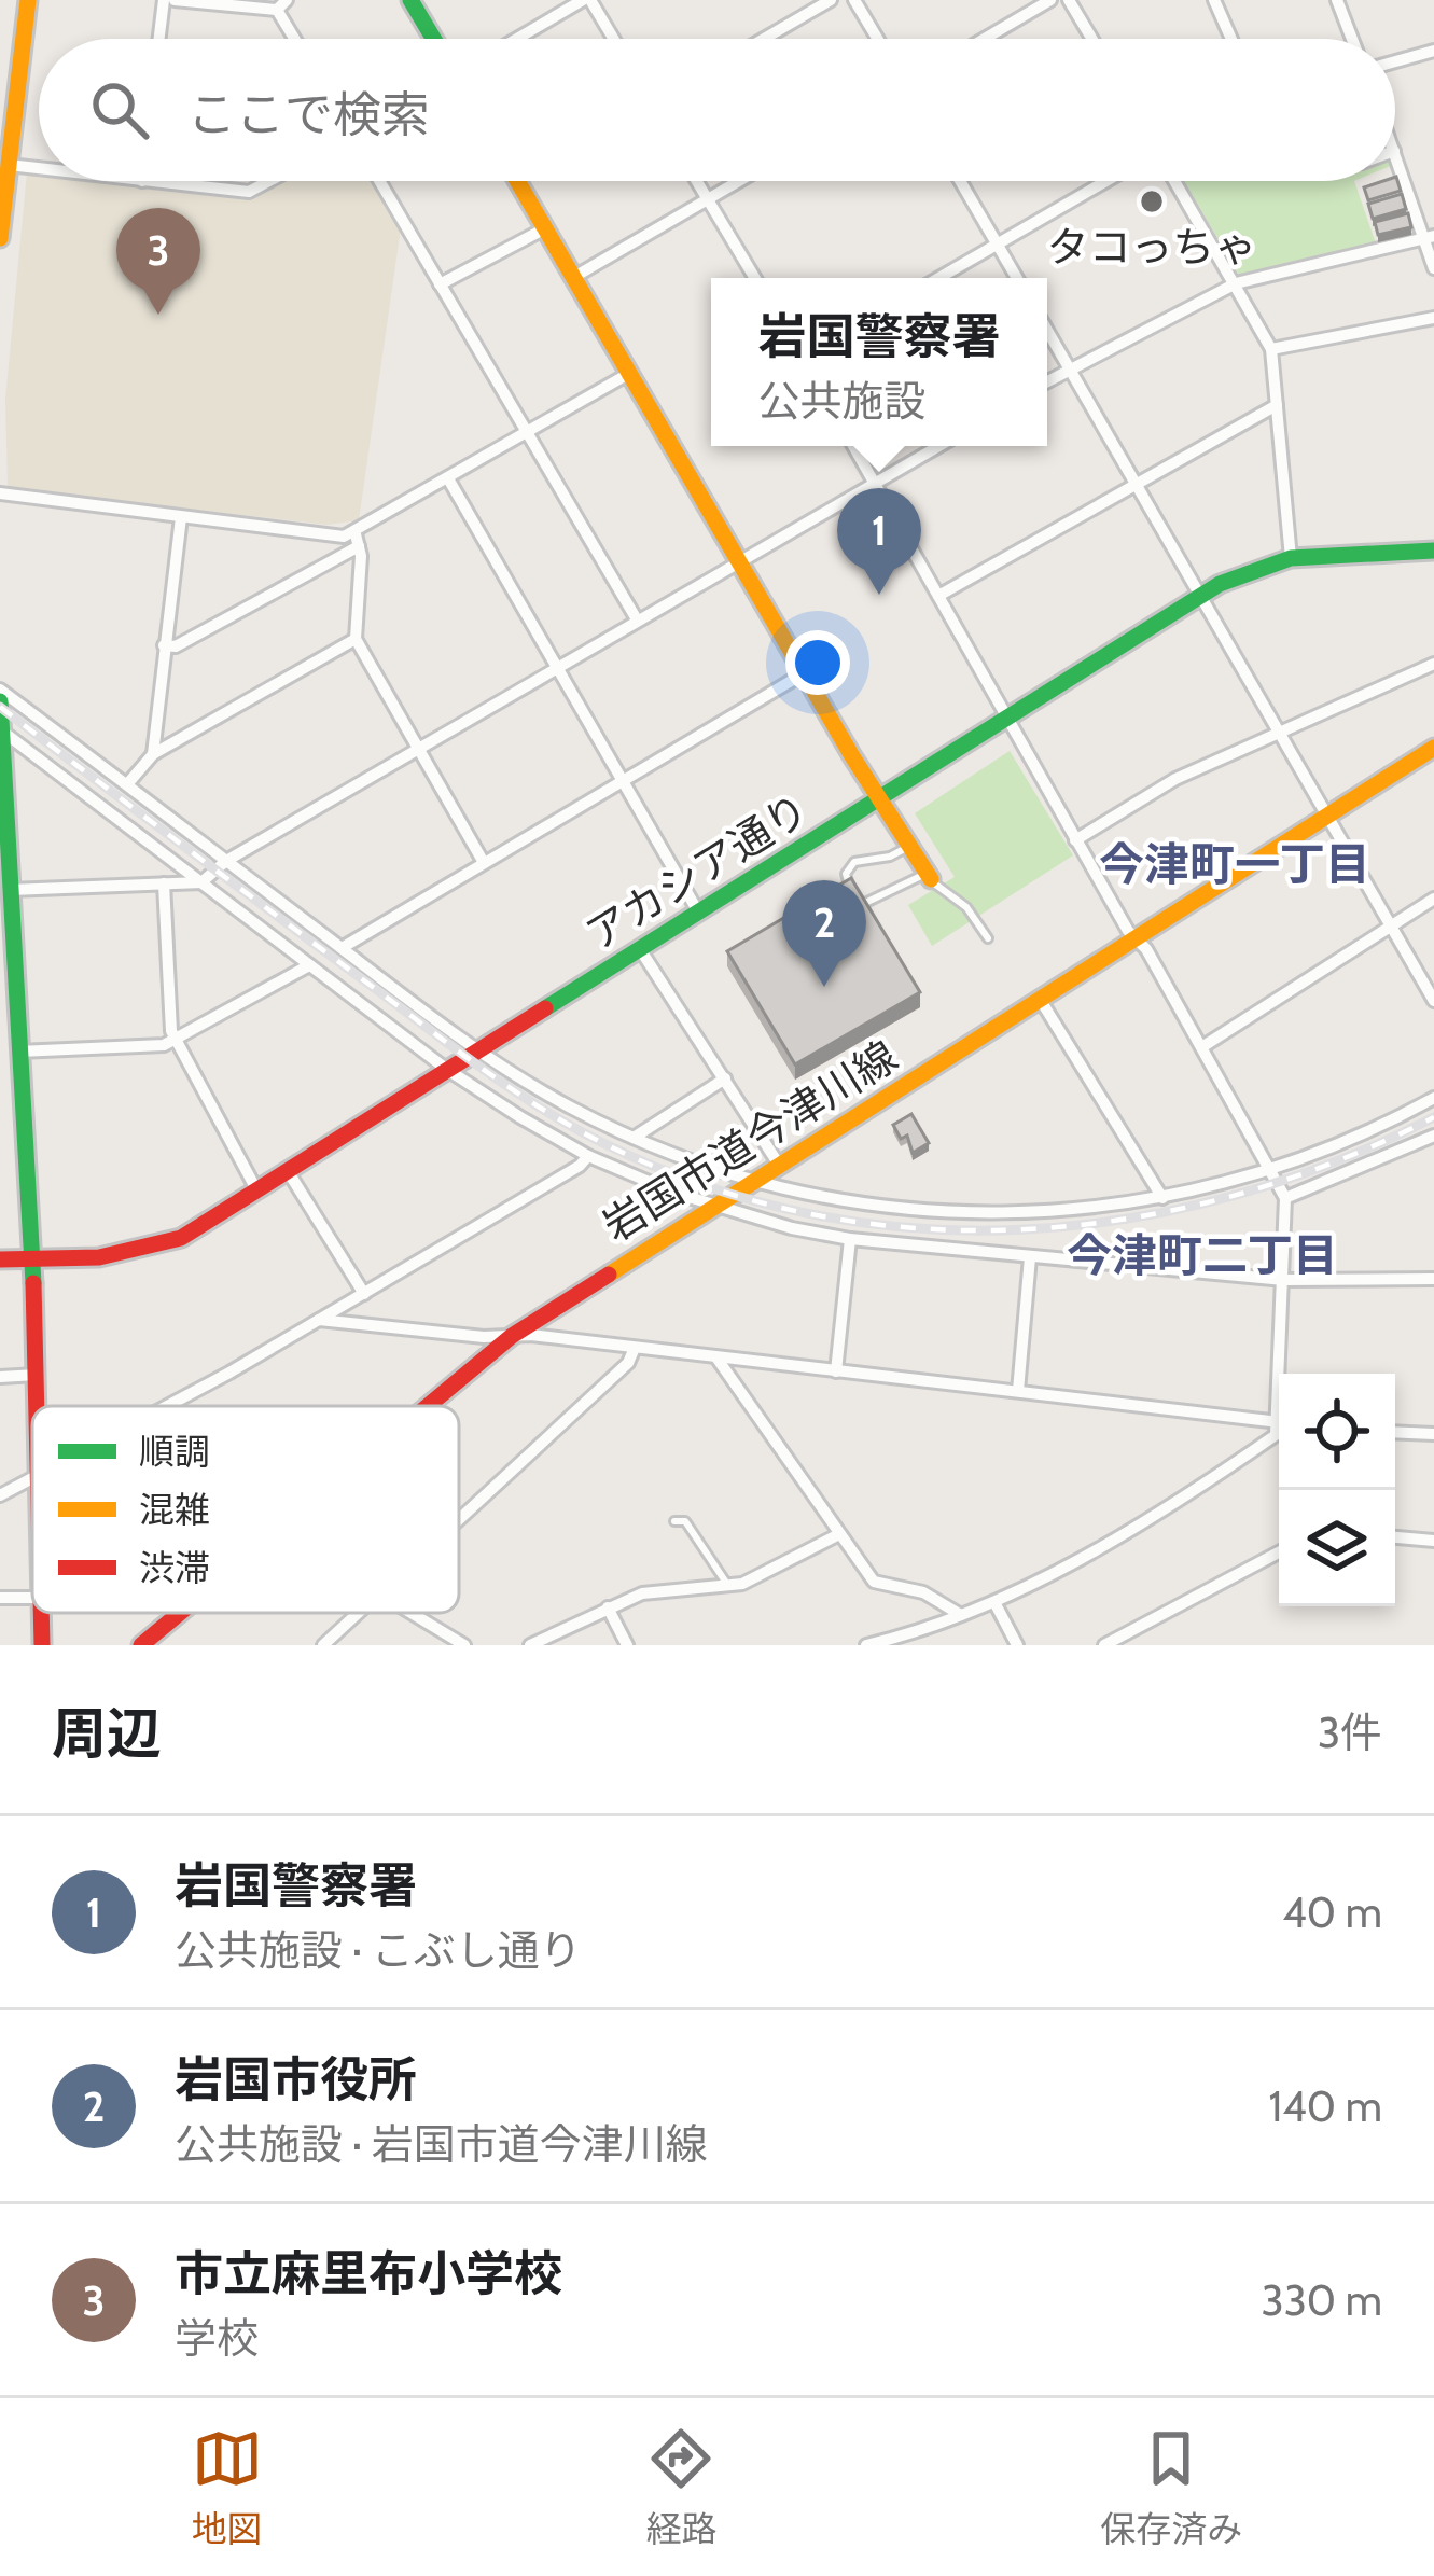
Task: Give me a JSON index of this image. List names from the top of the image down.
{
  "streets": {
    "street": ["アカシア通り", "岩国市道今津川線"]
  },
  "districts": ["今津町一丁目", "今津町二丁目"],
  "places": ["タコっちゃ"],
  "legend": ["順調", "混雑", "渋滞"],
  "page": {
    "search": "ここで検索",
    "pins": ["3", "1", "2"],
    "popup": ["岩国警察署", "公共施設"],
    "heading": ["周辺", "3件"],
    "list": [
      {
        "mark": "1",
        "name": "岩国警察署",
        "note": "公共施設 · こぶし通り",
        "value": "40 m"
      },
      {
        "mark": "2",
        "name": "岩国市役所",
        "note": "公共施設 · 岩国市道今津川線",
        "value": "140 m"
      },
      {
        "mark": "3",
        "name": "市立麻里布小学校",
        "note": "学校",
        "value": "330 m"
      }
    ],
    "nav": ["地図", "経路", "保存済み"]
  }
}
